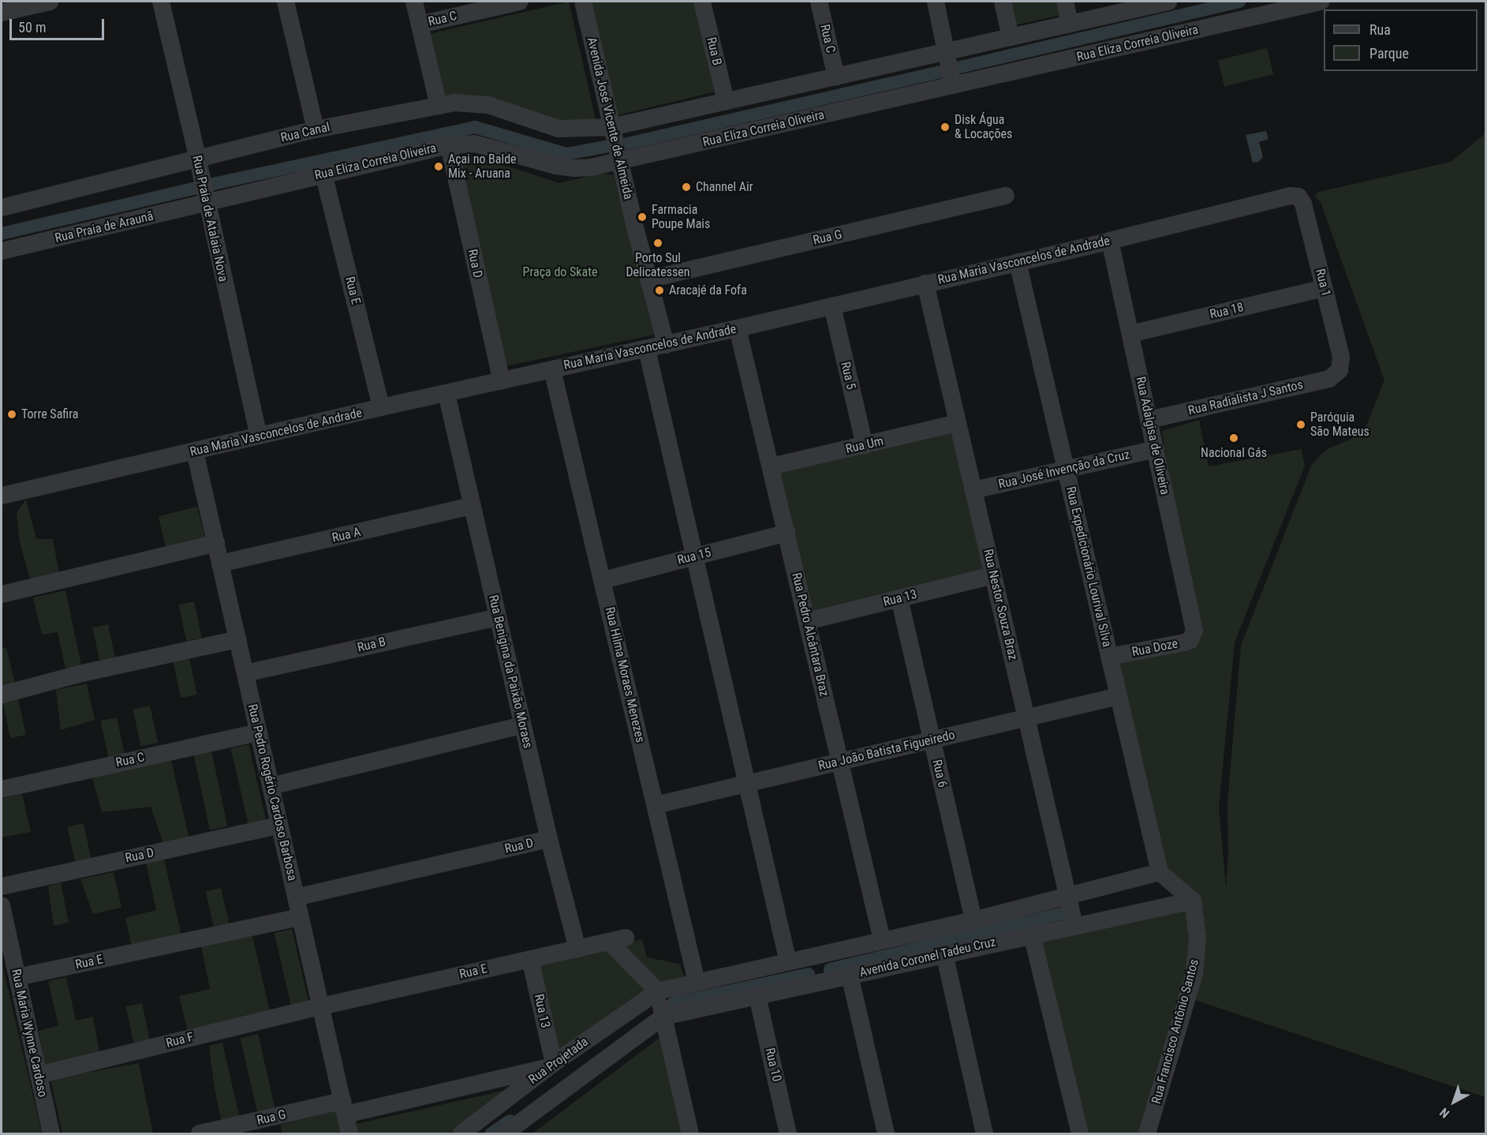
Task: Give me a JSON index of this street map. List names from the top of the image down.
{
  "streets": {
    "street": [
      "Rua C",
      "Rua Eliza Correia Oliveira",
      "Rua B",
      "Avenida José Vicente de Almeida",
      "Rua Canal",
      "Rua Praia de Atalaia Nova",
      "Rua Praia de Araunã",
      "Rua G",
      "Rua Maria Vasconcelos de Andrade",
      "Rua D",
      "Rua 1",
      "Rua E",
      "Rua 18",
      "Rua 5",
      "Rua Radialista J Santos",
      "Rua Adalgisa de Oliveira",
      "Rua Um",
      "Rua José Invenção da Cruz",
      "Rua A",
      "Rua 15",
      "Rua Expedicionário Lourival Silva",
      "Rua 13",
      "Rua Nestor Souza Braz",
      "Rua Pedro Alcântara Braz",
      "Rua Doze",
      "Rua Benigina da Paixão Moraes",
      "Rua Hilma Moraes Menezes",
      "Rua João Batista Figueiredo",
      "Rua 6",
      "Rua Pedro Rogério Cardoso Barbosa",
      "Avenida Coronel Tadeu Cruz",
      "Rua Francisco Antônio Santos",
      "Rua Maria Wynne Cardoso",
      "Rua F",
      "Rua Projetada",
      "Rua 10"
    ]
  },
  "crossings": [
    ["Rua C", "Rua Pedro Rogério Cardoso Barbosa"],
    ["Rua Eliza Correia Oliveira", "Avenida José Vicente de Almeida"],
    ["Rua Eliza Correia Oliveira", "Rua Praia de Atalaia Nova"],
    ["Rua Eliza Correia Oliveira", "Rua Praia de Araunã"],
    ["Rua Eliza Correia Oliveira", "Rua D"],
    ["Rua Eliza Correia Oliveira", "Rua E"],
    ["Rua B", "Rua Benigina da Paixão Moraes"],
    ["Rua B", "Rua Pedro Rogério Cardoso Barbosa"],
    ["Avenida José Vicente de Almeida", "Rua Canal"],
    ["Avenida José Vicente de Almeida", "Rua G"],
    ["Avenida José Vicente de Almeida", "Rua Maria Vasconcelos de Andrade"],
    ["Rua Canal", "Rua Praia de Atalaia Nova"],
    ["Rua Praia de Atalaia Nova", "Rua Praia de Araunã"],
    ["Rua Praia de Atalaia Nova", "Rua Maria Vasconcelos de Andrade"],
    ["Rua G", "Rua Pedro Rogério Cardoso Barbosa"],
    ["Rua Maria Vasconcelos de Andrade", "Rua D"],
    ["Rua Maria Vasconcelos de Andrade", "Rua 1"],
    ["Rua Maria Vasconcelos de Andrade", "Rua E"],
    ["Rua Maria Vasconcelos de Andrade", "Rua 5"],
    ["Rua Maria Vasconcelos de Andrade", "Rua Adalgisa de Oliveira"],
    ["Rua Maria Vasconcelos de Andrade", "Rua Expedicionário Lourival Silva"],
    ["Rua Maria Vasconcelos de Andrade", "Rua Nestor Souza Braz"],
    ["Rua Maria Vasconcelos de Andrade", "Rua Pedro Alcântara Braz"],
    ["Rua Maria Vasconcelos de Andrade", "Rua Benigina da Paixão Moraes"],
    ["Rua Maria Vasconcelos de Andrade", "Rua Hilma Moraes Menezes"],
    ["Rua Maria Vasconcelos de Andrade", "Rua Pedro Rogério Cardoso Barbosa"],
    ["Rua D", "Rua Benigina da Paixão Moraes"],
    ["Rua D", "Rua Pedro Rogério Cardoso Barbosa"],
    ["Rua 1", "Rua 18"],
    ["Rua 1", "Rua Radialista J Santos"],
    ["Rua E", "Rua 13"],
    ["Rua E", "Rua Benigina da Paixão Moraes"],
    ["Rua E", "Rua Pedro Rogério Cardoso Barbosa"],
    ["Rua E", "Avenida Coronel Tadeu Cruz"],
    ["Rua E", "Rua Maria Wynne Cardoso"],
    ["Rua E", "Rua F"],
    ["Rua E", "Rua Projetada"],
    ["Rua 18", "Rua Adalgisa de Oliveira"],
    ["Rua 5", "Rua Um"],
    ["Rua Radialista J Santos", "Rua Adalgisa de Oliveira"],
    ["Rua Adalgisa de Oliveira", "Rua José Invenção da Cruz"],
    ["Rua Adalgisa de Oliveira", "Rua Doze"],
    ["Rua Um", "Rua Nestor Souza Braz"],
    ["Rua Um", "Rua Pedro Alcântara Braz"],
    ["Rua José Invenção da Cruz", "Rua Expedicionário Lourival Silva"],
    ["Rua José Invenção da Cruz", "Rua Nestor Souza Braz"],
    ["Rua A", "Rua Benigina da Paixão Moraes"],
    ["Rua A", "Rua Pedro Rogério Cardoso Barbosa"],
    ["Rua 15", "Rua Pedro Alcântara Braz"],
    ["Rua 15", "Rua Hilma Moraes Menezes"],
    ["Rua Expedicionário Lourival Silva", "Rua Doze"],
    ["Rua Expedicionário Lourival Silva", "Rua João Batista Figueiredo"],
    ["Rua Expedicionário Lourival Silva", "Avenida Coronel Tadeu Cruz"],
    ["Rua 13", "Rua Nestor Souza Braz"],
    ["Rua 13", "Rua Pedro Alcântara Braz"],
    ["Rua 13", "Rua 6"],
    ["Rua 13", "Rua Projetada"],
    ["Rua Nestor Souza Braz", "Rua João Batista Figueiredo"],
    ["Rua Nestor Souza Braz", "Avenida Coronel Tadeu Cruz"],
    ["Rua Pedro Alcântara Braz", "Rua João Batista Figueiredo"],
    ["Rua Pedro Alcântara Braz", "Avenida Coronel Tadeu Cruz"],
    ["Rua Hilma Moraes Menezes", "Rua João Batista Figueiredo"],
    ["Rua Hilma Moraes Menezes", "Avenida Coronel Tadeu Cruz"],
    ["Rua João Batista Figueiredo", "Rua 6"],
    ["Rua 6", "Avenida Coronel Tadeu Cruz"],
    ["Rua Pedro Rogério Cardoso Barbosa", "Rua F"],
    ["Avenida Coronel Tadeu Cruz", "Rua Francisco Antônio Santos"],
    ["Avenida Coronel Tadeu Cruz", "Rua Projetada"],
    ["Avenida Coronel Tadeu Cruz", "Rua 10"],
    ["Rua Maria Wynne Cardoso", "Rua F"]
  ],
  "parks": ["Praça do Skate"],
  "places": [
    "Disk Água & Locações",
    "Açai no Balde Mix - Aruana",
    "Channel Air",
    "Farmacia Poupe Mais",
    "Porto Sul Delicatessen",
    "Aracajé da Fofa",
    "Torre Safira",
    "Paróquia São Mateus",
    "Nacional Gás"
  ],
  "legend": ["Rua", "Parque"],
  "scale_bar": "50 m",
  "north": "bottom left"
}
